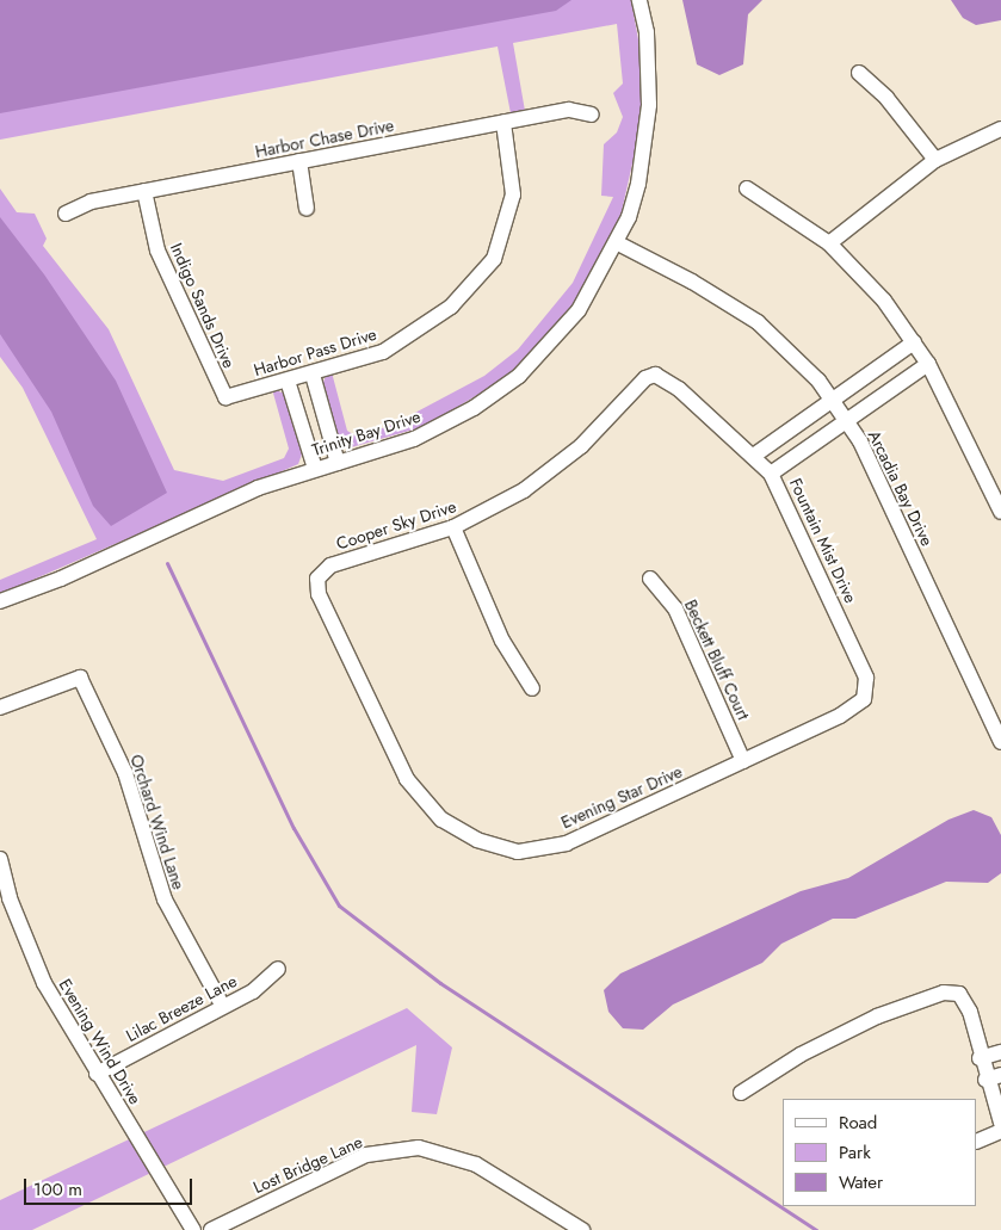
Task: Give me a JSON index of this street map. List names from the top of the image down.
{
  "streets": {
    "street": [
      "Harbor Chase Drive",
      "Indigo Sands Drive",
      "Harbor Pass Drive",
      "Trinity Bay Drive",
      "Arcadia Bay Drive",
      "Cooper Sky Drive",
      "Fountain Mist Drive",
      "Beckett Bluff Court",
      "Evening Star Drive",
      "Orchard Wind Lane",
      "Lilac Breeze Lane",
      "Evening Wind Drive",
      "Lost Bridge Lane"
    ]
  },
  "crossings": [
    ["Harbor Chase Drive", "Indigo Sands Drive"],
    ["Harbor Chase Drive", "Harbor Pass Drive"],
    ["Indigo Sands Drive", "Harbor Pass Drive"],
    ["Trinity Bay Drive", "Arcadia Bay Drive"],
    ["Cooper Sky Drive", "Fountain Mist Drive"],
    ["Cooper Sky Drive", "Evening Star Drive"],
    ["Fountain Mist Drive", "Evening Star Drive"],
    ["Beckett Bluff Court", "Evening Star Drive"],
    ["Orchard Wind Lane", "Lilac Breeze Lane"],
    ["Lilac Breeze Lane", "Evening Wind Drive"]
  ],
  "legend": ["Road", "Park", "Water"],
  "scale_bar": "100 m"
}
